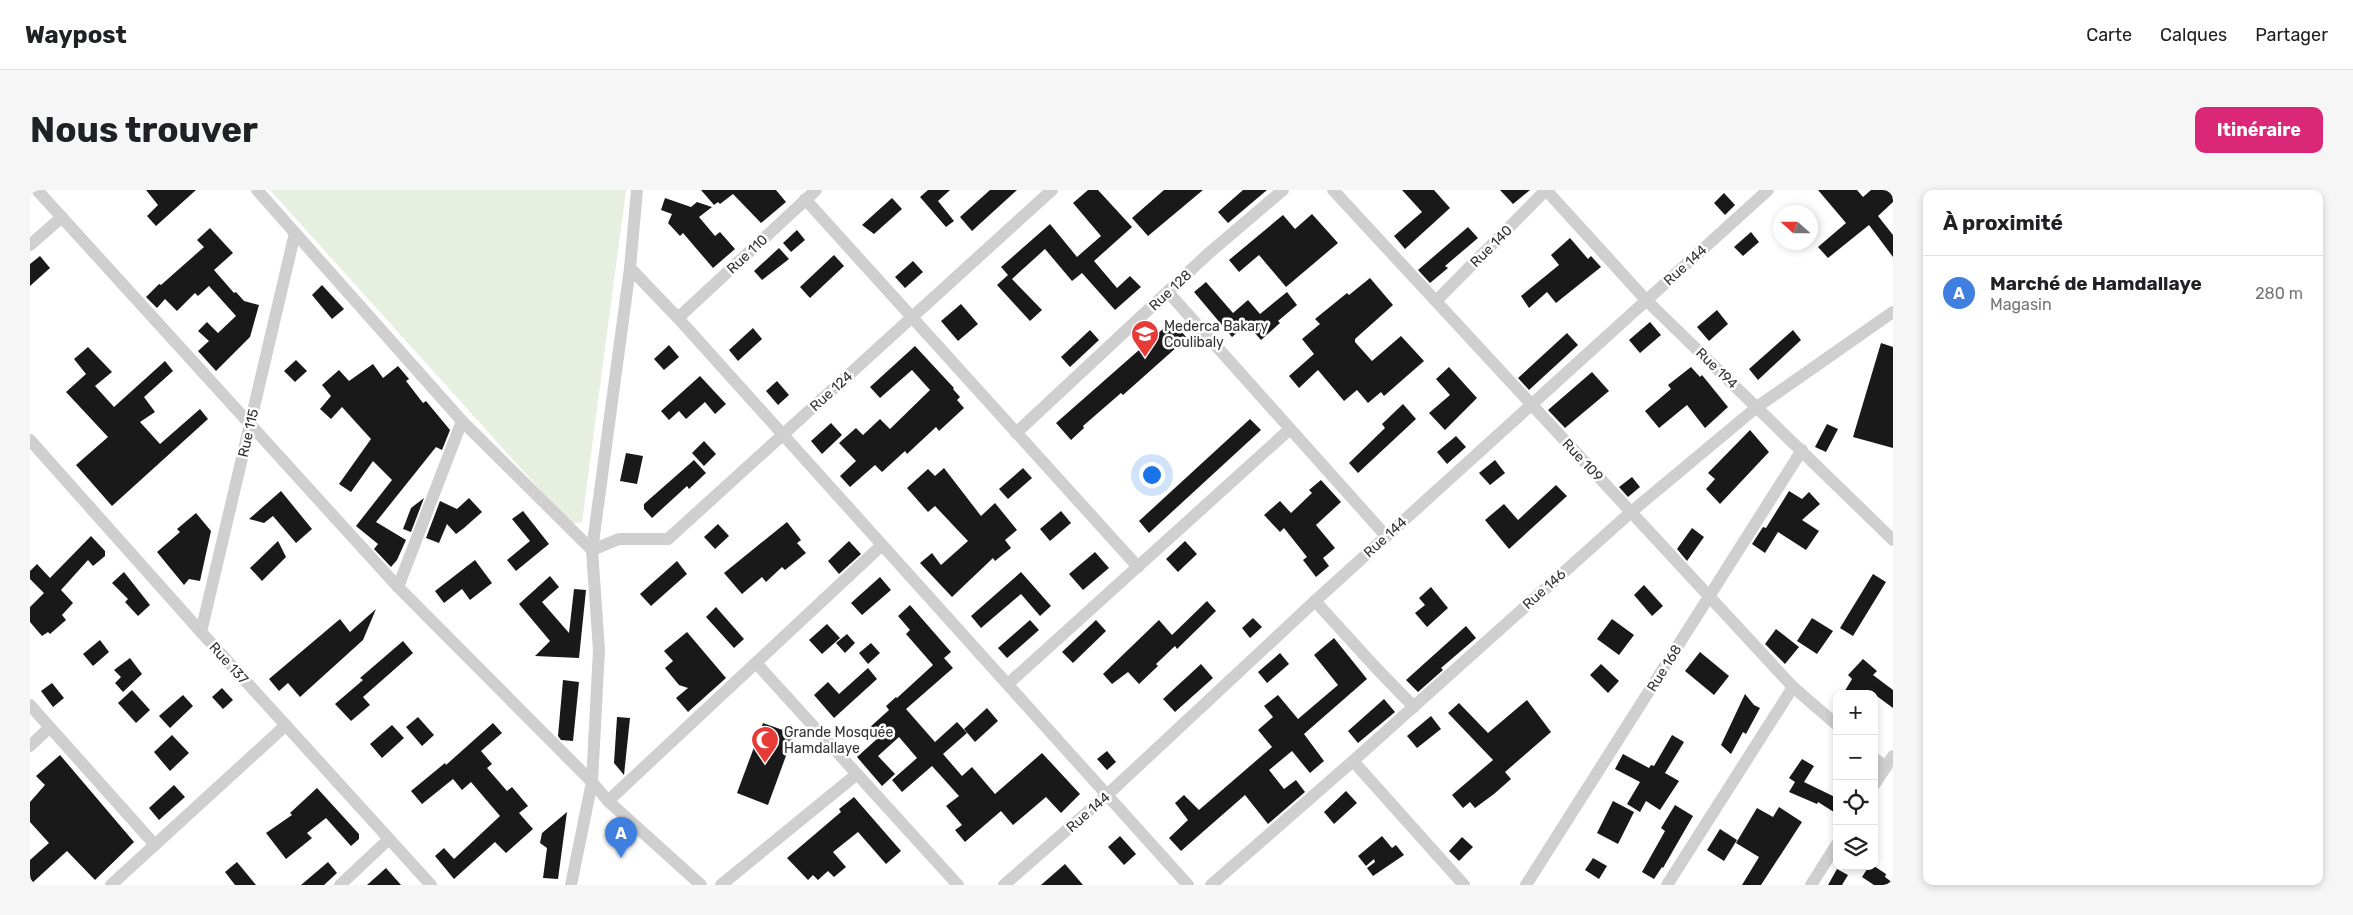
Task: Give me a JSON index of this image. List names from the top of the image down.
{
  "streets": {
    "street": [
      "Rue 140",
      "Rue 110",
      "Rue 144",
      "Rue 128",
      "Rue 194",
      "Rue 124",
      "Rue 115",
      "Rue 109",
      "Rue 146",
      "Rue 137",
      "Rue 168"
    ]
  },
  "crossings": [
    ["Rue 140", "Rue 194"],
    ["Rue 140", "Rue 109"],
    ["Rue 144", "Rue 194"],
    ["Rue 144", "Rue 109"],
    ["Rue 194", "Rue 146"],
    ["Rue 194", "Rue 168"],
    ["Rue 115", "Rue 137"],
    ["Rue 109", "Rue 146"],
    ["Rue 109", "Rue 168"]
  ],
  "places": {
    "school or university": ["Mederca Bakary Coulibaly"],
    "mosque": ["Grande Mosquée Hamdallaye"]
  },
  "north": "left",
  "page": {
    "header": "Waypost",
    "nav": ["Carte", "Calques", "Partager"],
    "buttons": "Itinéraire",
    "title": "Nous trouver",
    "heading": "À proximité",
    "list": [
      {
        "mark": "A",
        "name": "Marché de Hamdallaye",
        "note": "Magasin",
        "value": "280 m"
      }
    ],
    "map_buttons": ["+", "−"],
    "pins": "A"
  }
}
